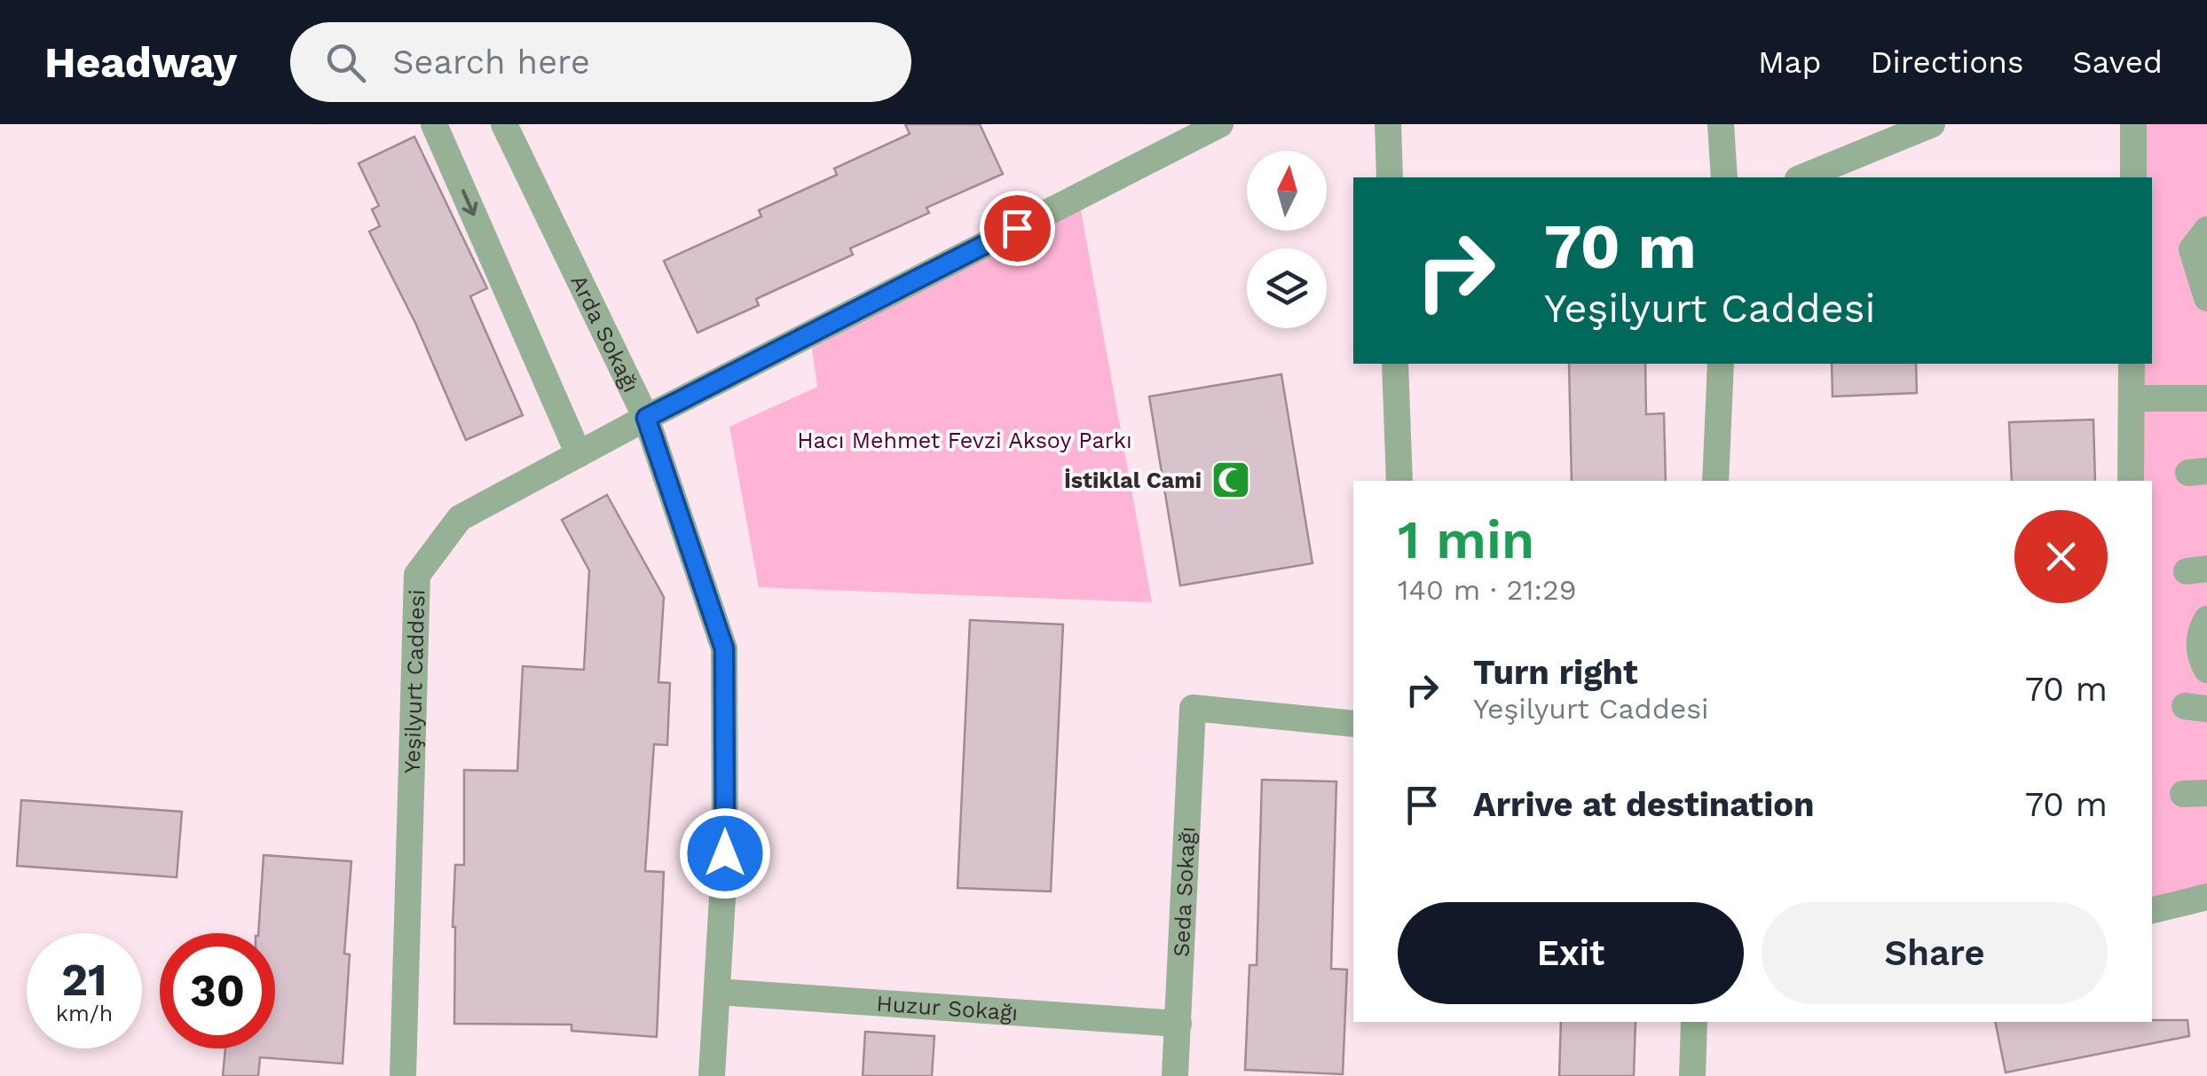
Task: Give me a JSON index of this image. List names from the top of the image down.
{
  "streets": {
    "street": [
      "Arda Sokağı",
      "Yeşilyurt Caddesi",
      "Seda Sokağı",
      "Huzur Sokağı"
    ]
  },
  "crossings": [
    ["Arda Sokağı", "Yeşilyurt Caddesi"],
    ["Arda Sokağı", "Huzur Sokağı"],
    ["Seda Sokağı", "Huzur Sokağı"]
  ],
  "parks": ["Hacı Mehmet Fevzi Aksoy Parkı"],
  "places": {
    "mosque": ["İstiklal Cami"]
  },
  "north": "top",
  "page": {
    "header": "Headway",
    "search": "Search here",
    "nav": ["Map", "Directions", "Saved"],
    "turn": ["70 m", "Yeşilyurt Caddesi"],
    "heading": ["1 min", "140 m · 21:29"],
    "list": [
      {
        "name": "Turn right",
        "note": "Yeşilyurt Caddesi",
        "value": "70 m"
      },
      {
        "name": "Arrive at destination",
        "value": "70 m"
      }
    ],
    "buttons": ["Exit", "Share"],
    "speed": "21 km/h",
    "limit": "30"
  }
}
